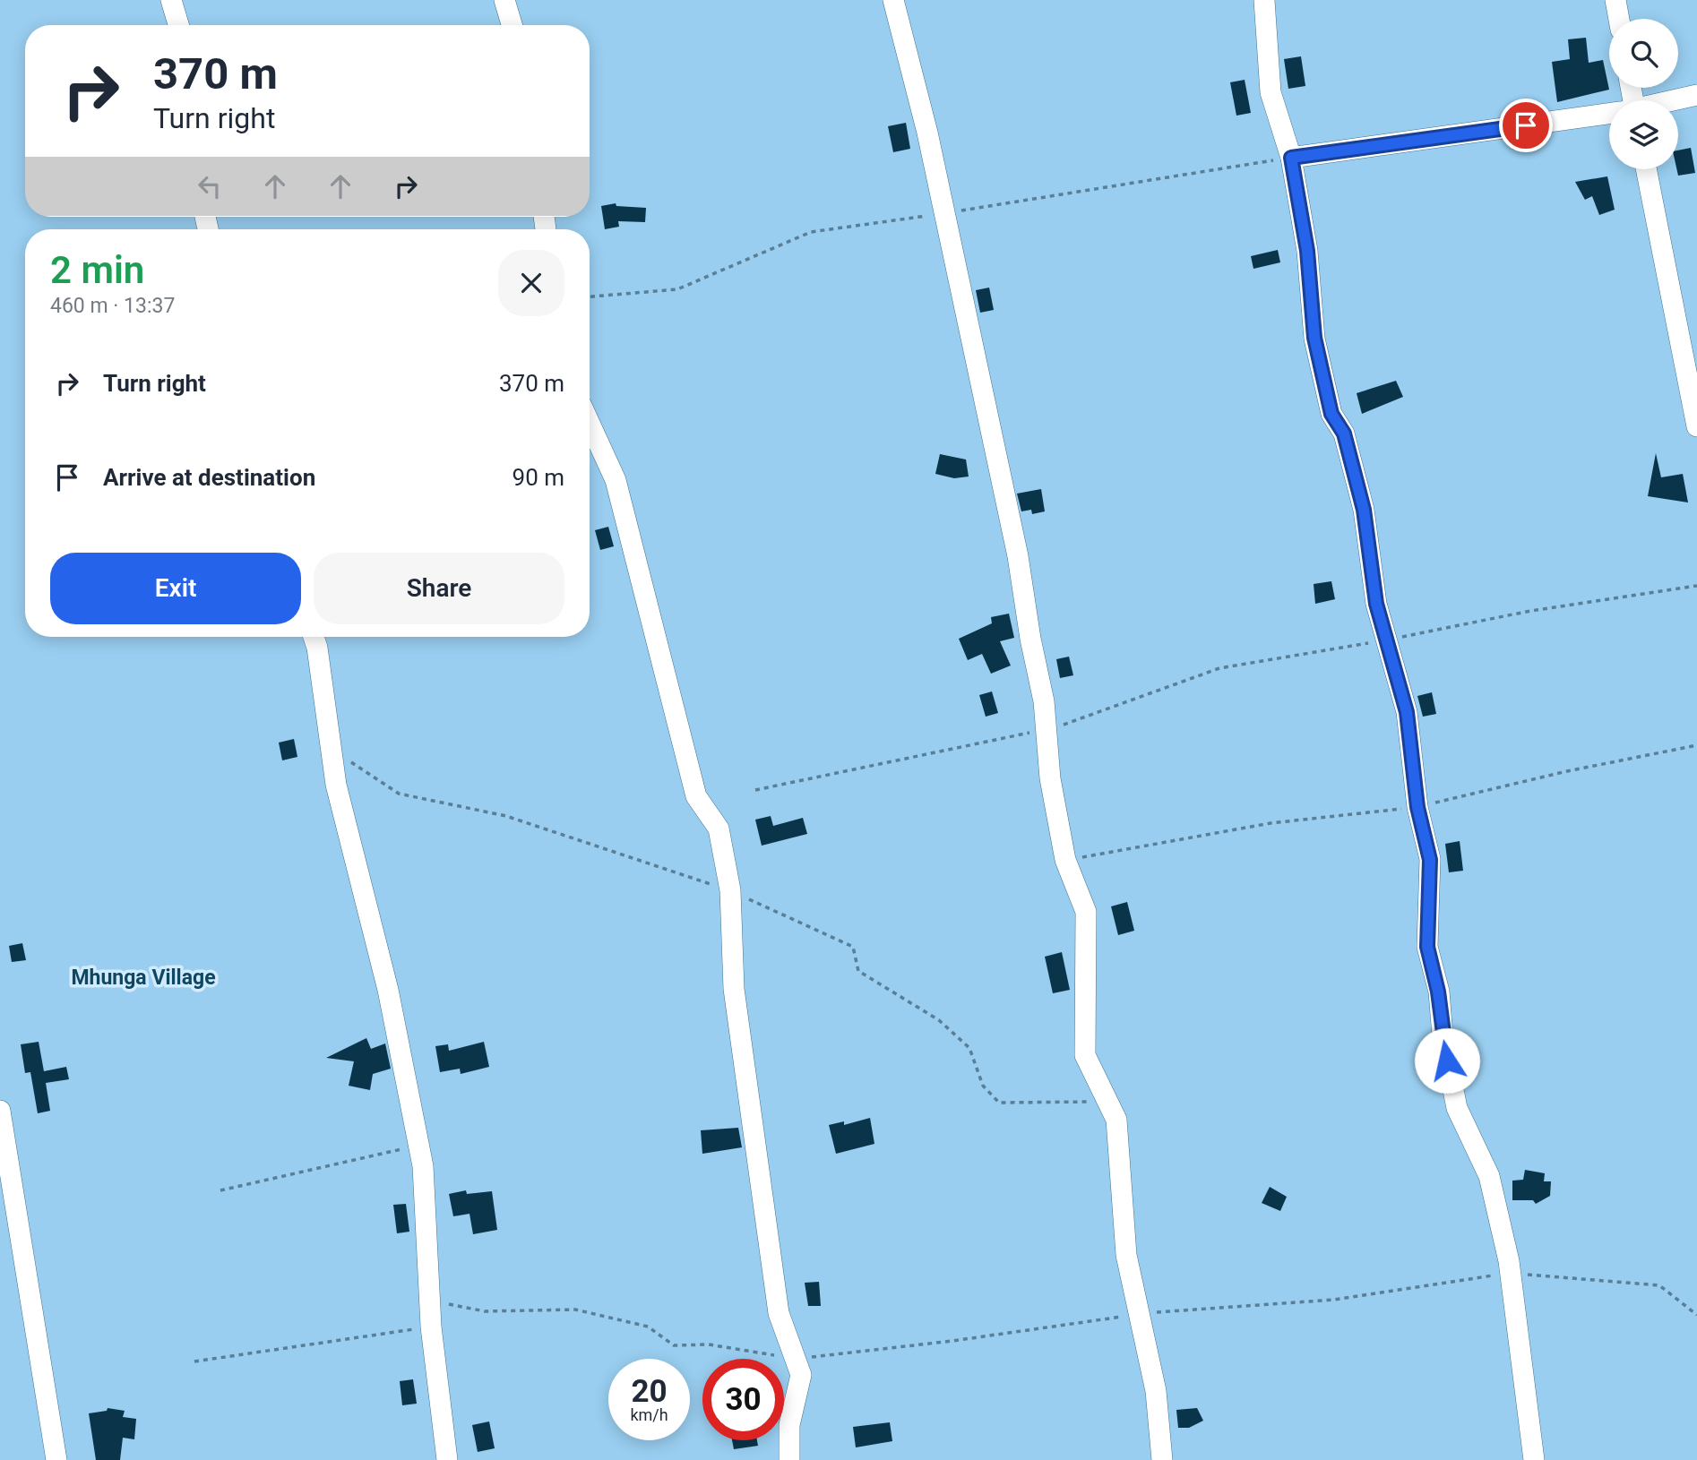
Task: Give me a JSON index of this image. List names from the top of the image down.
{
  "districts": ["Mhunga Village"],
  "page": {
    "turn": ["370 m", "Turn right"],
    "heading": ["2 min", "460 m · 13:37"],
    "list": [
      {
        "name": "Turn right",
        "value": "370 m"
      },
      {
        "name": "Arrive at destination",
        "value": "90 m"
      }
    ],
    "buttons": ["Exit", "Share"],
    "speed": "20 km/h",
    "limit": "30"
  }
}
